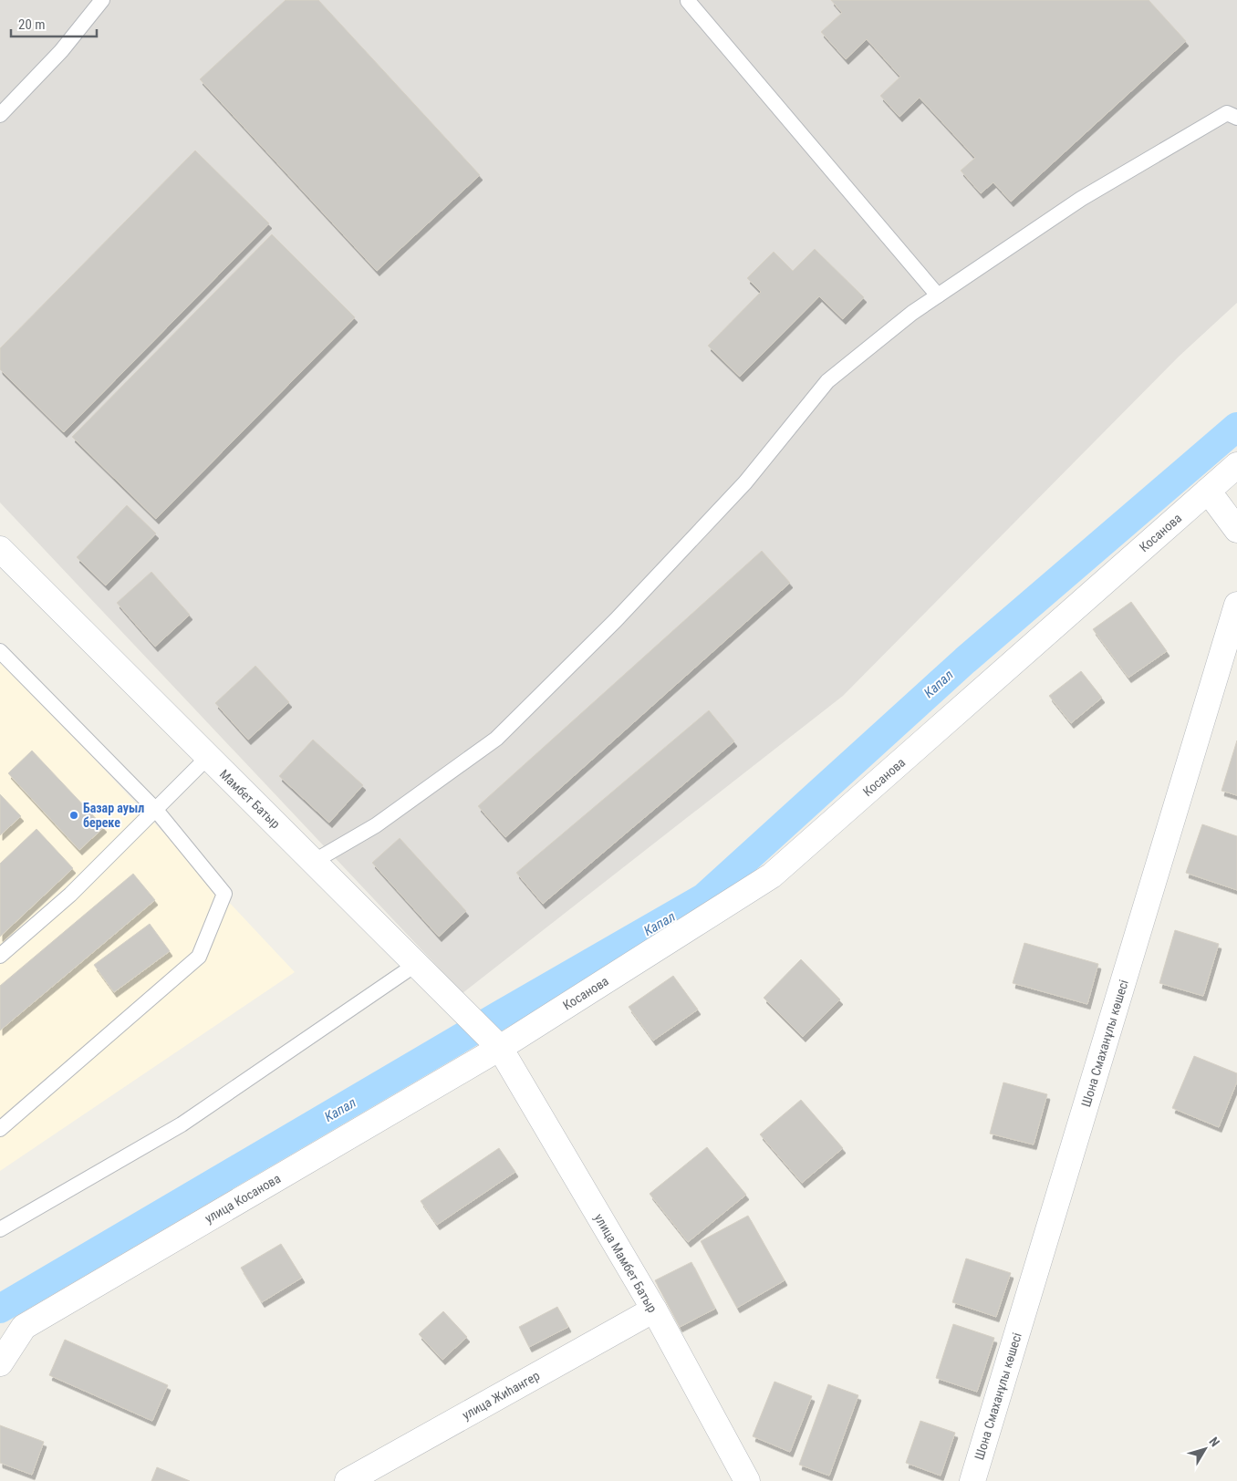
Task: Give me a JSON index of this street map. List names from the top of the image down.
{
  "streets": {
    "street": [
      "Косанова",
      "Мамбет Батыр",
      "Шона Смаханұлы көшесі",
      "улица Косанова",
      "улица Мамбет Батыр",
      "улица Жиhангер"
    ]
  },
  "crossings": [
    ["Косанова", "Мамбет Батыр"],
    ["Косанова", "улица Косанова"],
    ["Косанова", "улица Мамбет Батыр"],
    ["Мамбет Батыр", "улица Косанова"],
    ["Мамбет Батыр", "улица Мамбет Батыр"],
    ["улица Косанова", "улица Мамбет Батыр"],
    ["улица Мамбет Батыр", "улица Жиhангер"]
  ],
  "water": ["Капал"],
  "places": ["Базар ауыл береке"],
  "scale_bar": "20 m",
  "north": "top right"
}
